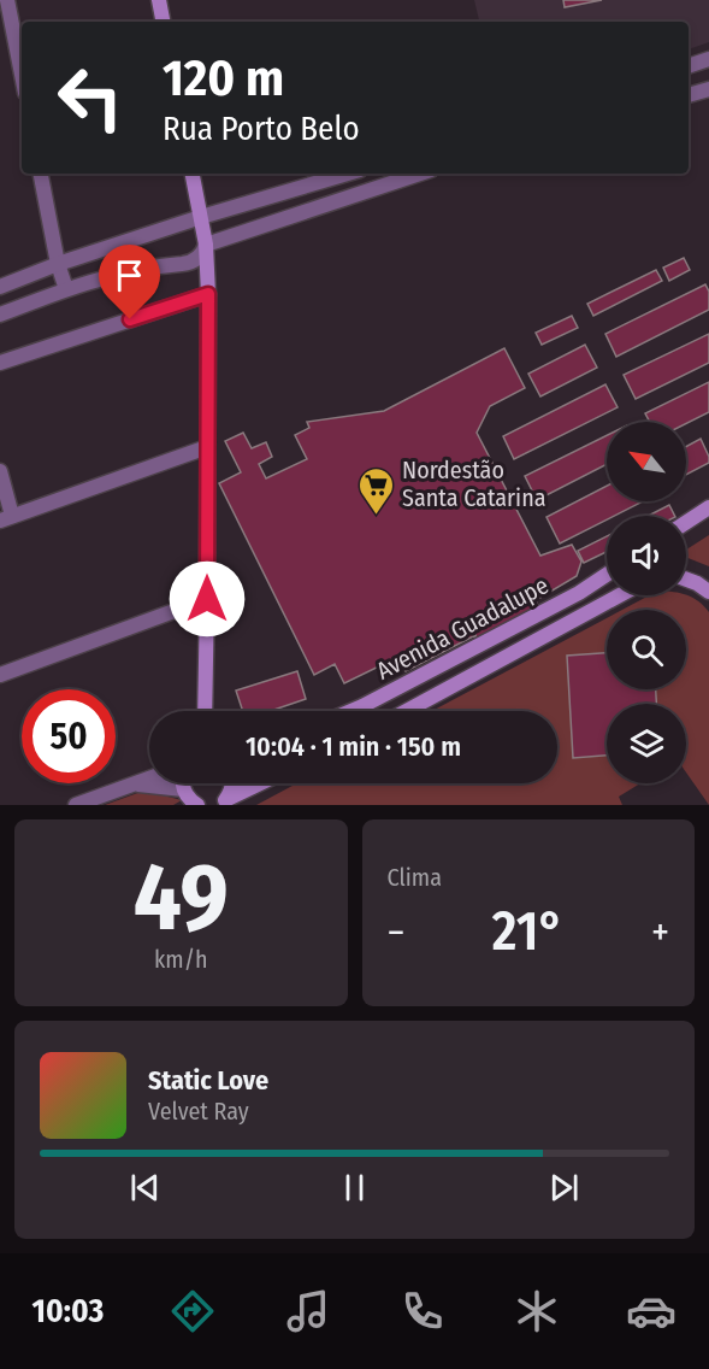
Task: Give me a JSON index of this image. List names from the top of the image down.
{
  "streets": {
    "main road": ["Avenida Guadalupe"]
  },
  "places": {
    "supermarket": ["Nordestão Santa Catarina"]
  },
  "north": "top left",
  "page": {
    "turn": ["120 m", "Rua Porto Belo"],
    "limit": "50",
    "trip": "10:04 · 1 min · 150 m",
    "tile": [
      ["49", "km/h"],
      "Clima"
    ],
    "heat": ["−", "21°", "+"],
    "song": ["Static Love", "Velvet Ray"],
    "tabs": "10:03"
  }
}
